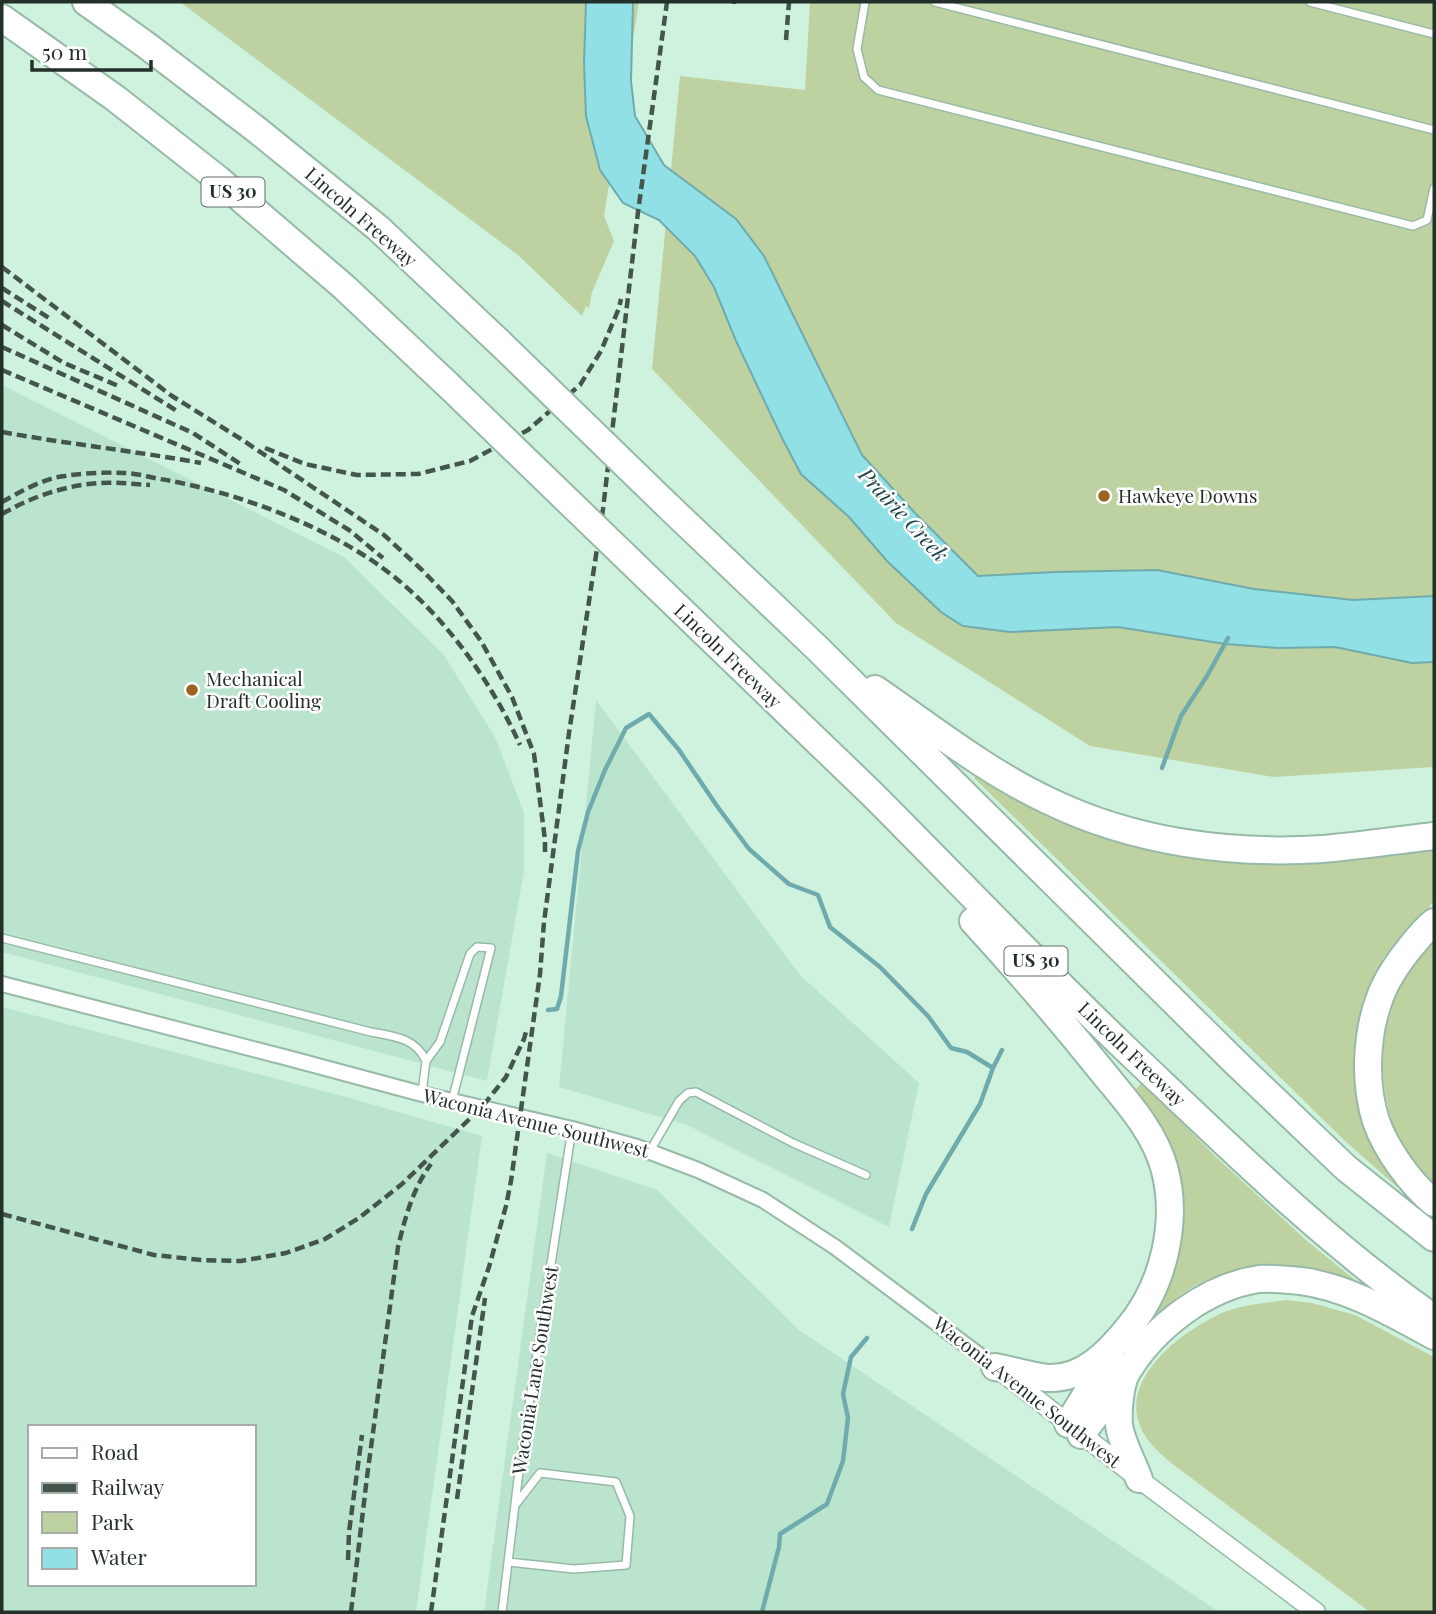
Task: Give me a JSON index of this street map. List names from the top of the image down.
{
  "streets": {
    "highway": ["US 30", "Lincoln Freeway"],
    "street": ["Waconia Avenue Southwest"],
    "lane": ["Waconia Lane Southwest"]
  },
  "crossings": [
    ["Waconia Avenue Southwest", "Waconia Lane Southwest"]
  ],
  "water": ["Prairie Creek"],
  "places": ["Hawkeye Downs", "Mechanical Draft Cooling"],
  "legend": [
    "Road",
    "Railway",
    "Park",
    "Water"
  ],
  "scale_bar": "50 m"
}
